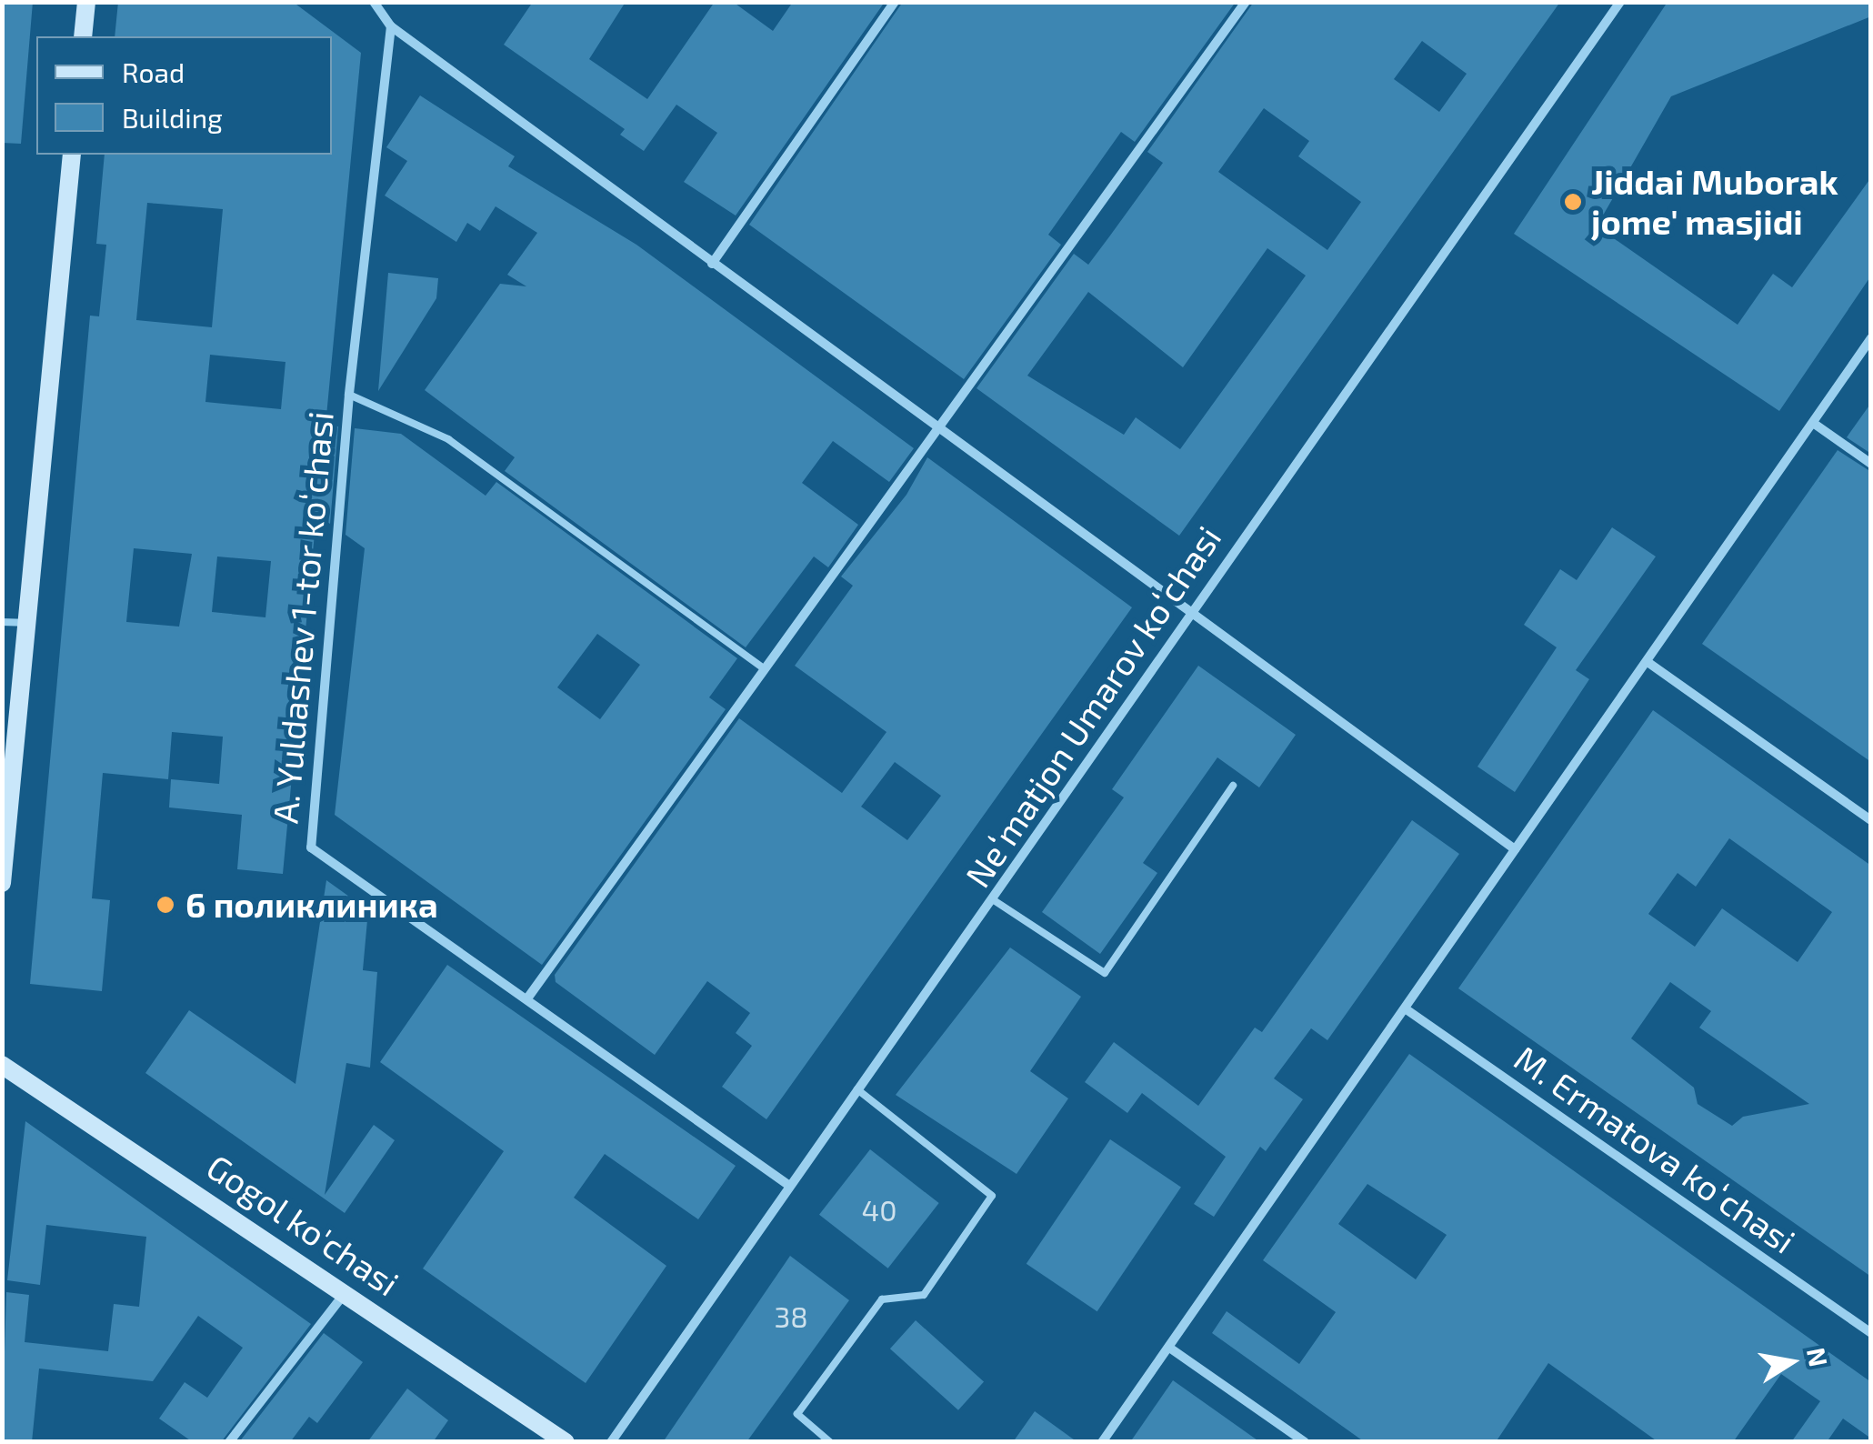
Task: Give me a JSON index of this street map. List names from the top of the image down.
{
  "streets": {
    "main road": ["Gogol ko'chasi"],
    "street": ["A. Yuldashev 1-tor koʻchasi", "Neʻmatjon Umarov koʻchasi", "M. Ermatova koʻchasi"]
  },
  "crossings": [
    ["A. Yuldashev 1-tor koʻchasi", "Neʻmatjon Umarov koʻchasi"]
  ],
  "places": ["Jiddai Muborak jome' masjidi", "6 поликлиника"],
  "house_numbers": ["40", "38"],
  "legend": ["Road", "Building"],
  "north": "right"
}
